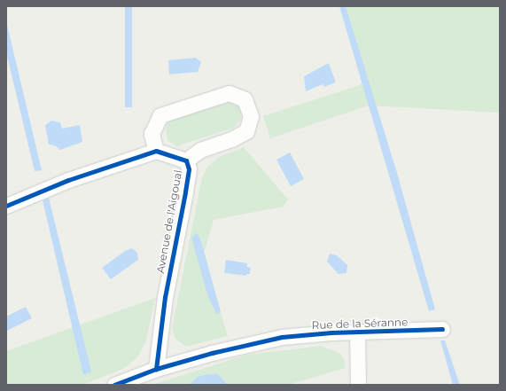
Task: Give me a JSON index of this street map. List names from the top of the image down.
{
  "streets": {
    "street": ["Avenue de l'Aigoual", "Rue de la Séranne"]
  },
  "crossings": [
    ["Avenue de l'Aigoual", "Rue de la Séranne"]
  ]
}
